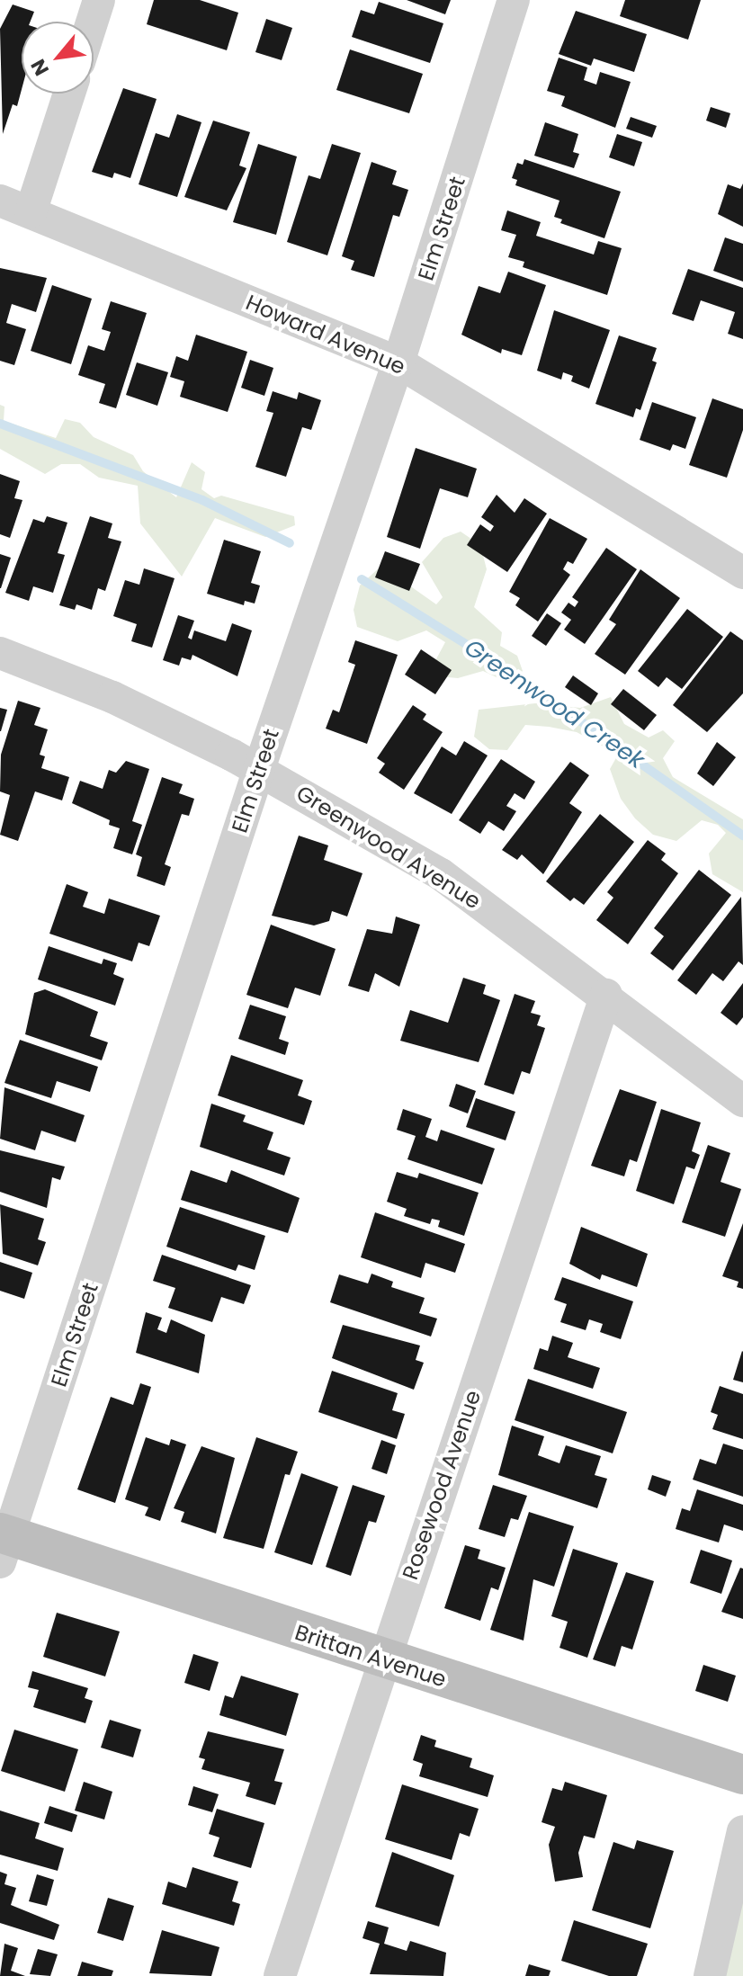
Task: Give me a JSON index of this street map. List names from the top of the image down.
{
  "streets": {
    "main road": ["Brittan Avenue"],
    "street": [
      "Elm Street",
      "Howard Avenue",
      "Greenwood Avenue",
      "Rosewood Avenue"
    ]
  },
  "crossings": [
    ["Elm Street", "Howard Avenue"],
    ["Elm Street", "Greenwood Avenue"],
    ["Elm Street", "Brittan Avenue"],
    ["Greenwood Avenue", "Rosewood Avenue"],
    ["Rosewood Avenue", "Brittan Avenue"]
  ],
  "water": ["Greenwood Creek"],
  "north": "bottom left"
}
